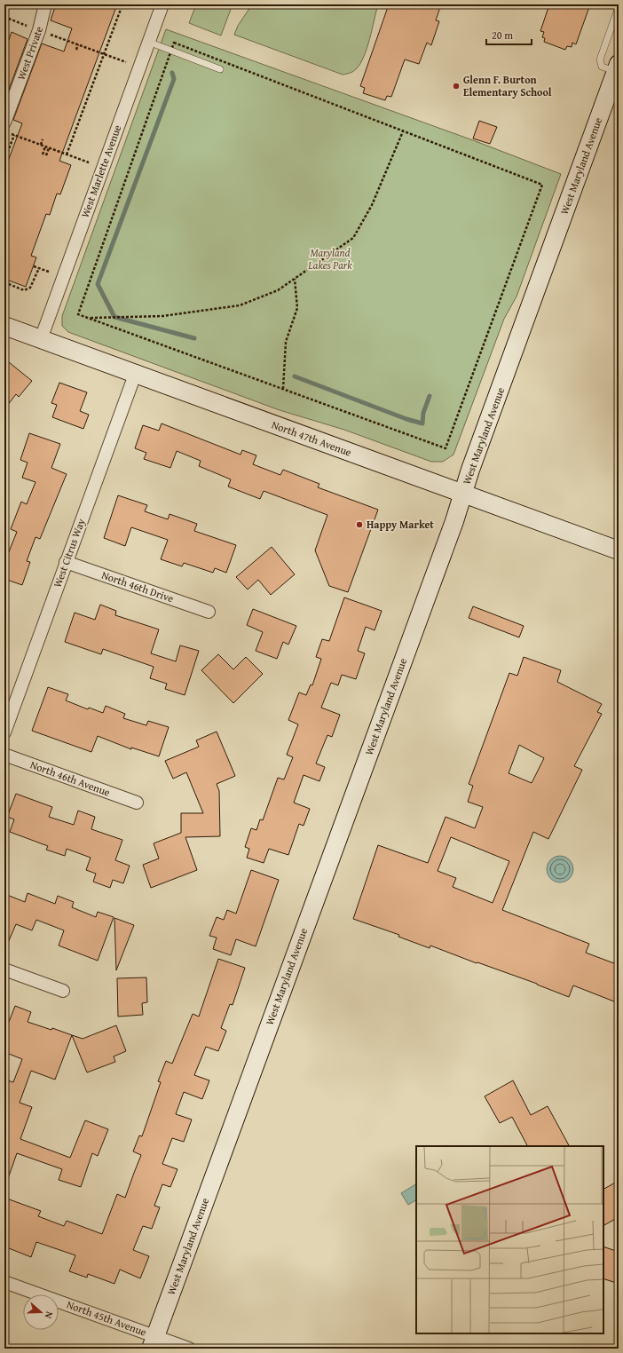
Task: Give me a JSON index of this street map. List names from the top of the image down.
{
  "streets": {
    "street": [
      "West Private",
      "West Maryland Avenue",
      "West Marlette Avenue",
      "North 47th Avenue",
      "West Citrus Way",
      "North 46th Drive",
      "North 46th Avenue",
      "North 45th Avenue"
    ]
  },
  "crossings": [
    ["West Maryland Avenue", "North 47th Avenue"],
    ["West Maryland Avenue", "North 45th Avenue"],
    ["West Marlette Avenue", "North 47th Avenue"],
    ["North 47th Avenue", "West Citrus Way"],
    ["West Citrus Way", "North 46th Drive"]
  ],
  "parks": ["Maryland Lakes Park"],
  "places": ["Glenn F. Burton Elementary School", "Happy Market"],
  "scale_bar": "20 m",
  "north": "right"
}
